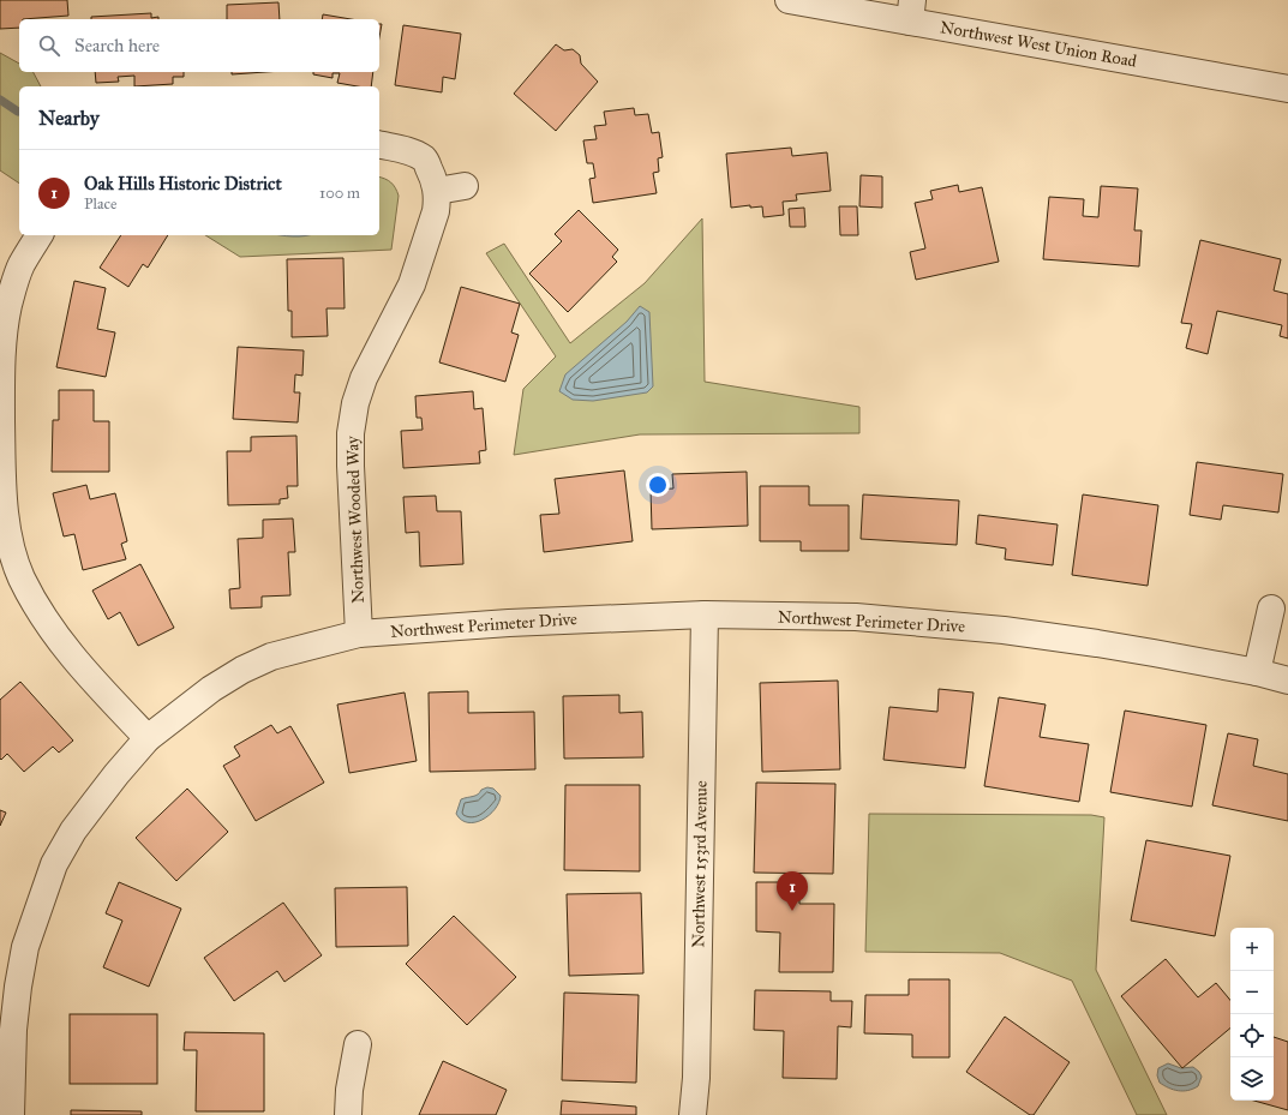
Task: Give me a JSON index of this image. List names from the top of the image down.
{
  "streets": {
    "street": [
      "Northwest West Union Road",
      "Northwest Wooded Way",
      "Northwest Perimeter Drive",
      "Northwest 153rd Avenue"
    ]
  },
  "crossings": [
    ["Northwest Wooded Way", "Northwest Perimeter Drive"],
    ["Northwest Perimeter Drive", "Northwest 153rd Avenue"]
  ],
  "page": {
    "search": "Search here",
    "heading": "Nearby",
    "list": [
      {
        "mark": "1",
        "name": "Oak Hills Historic District",
        "note": "Place",
        "value": "100 m"
      }
    ],
    "pins": "1",
    "map_buttons": ["+", "−"]
  }
}
